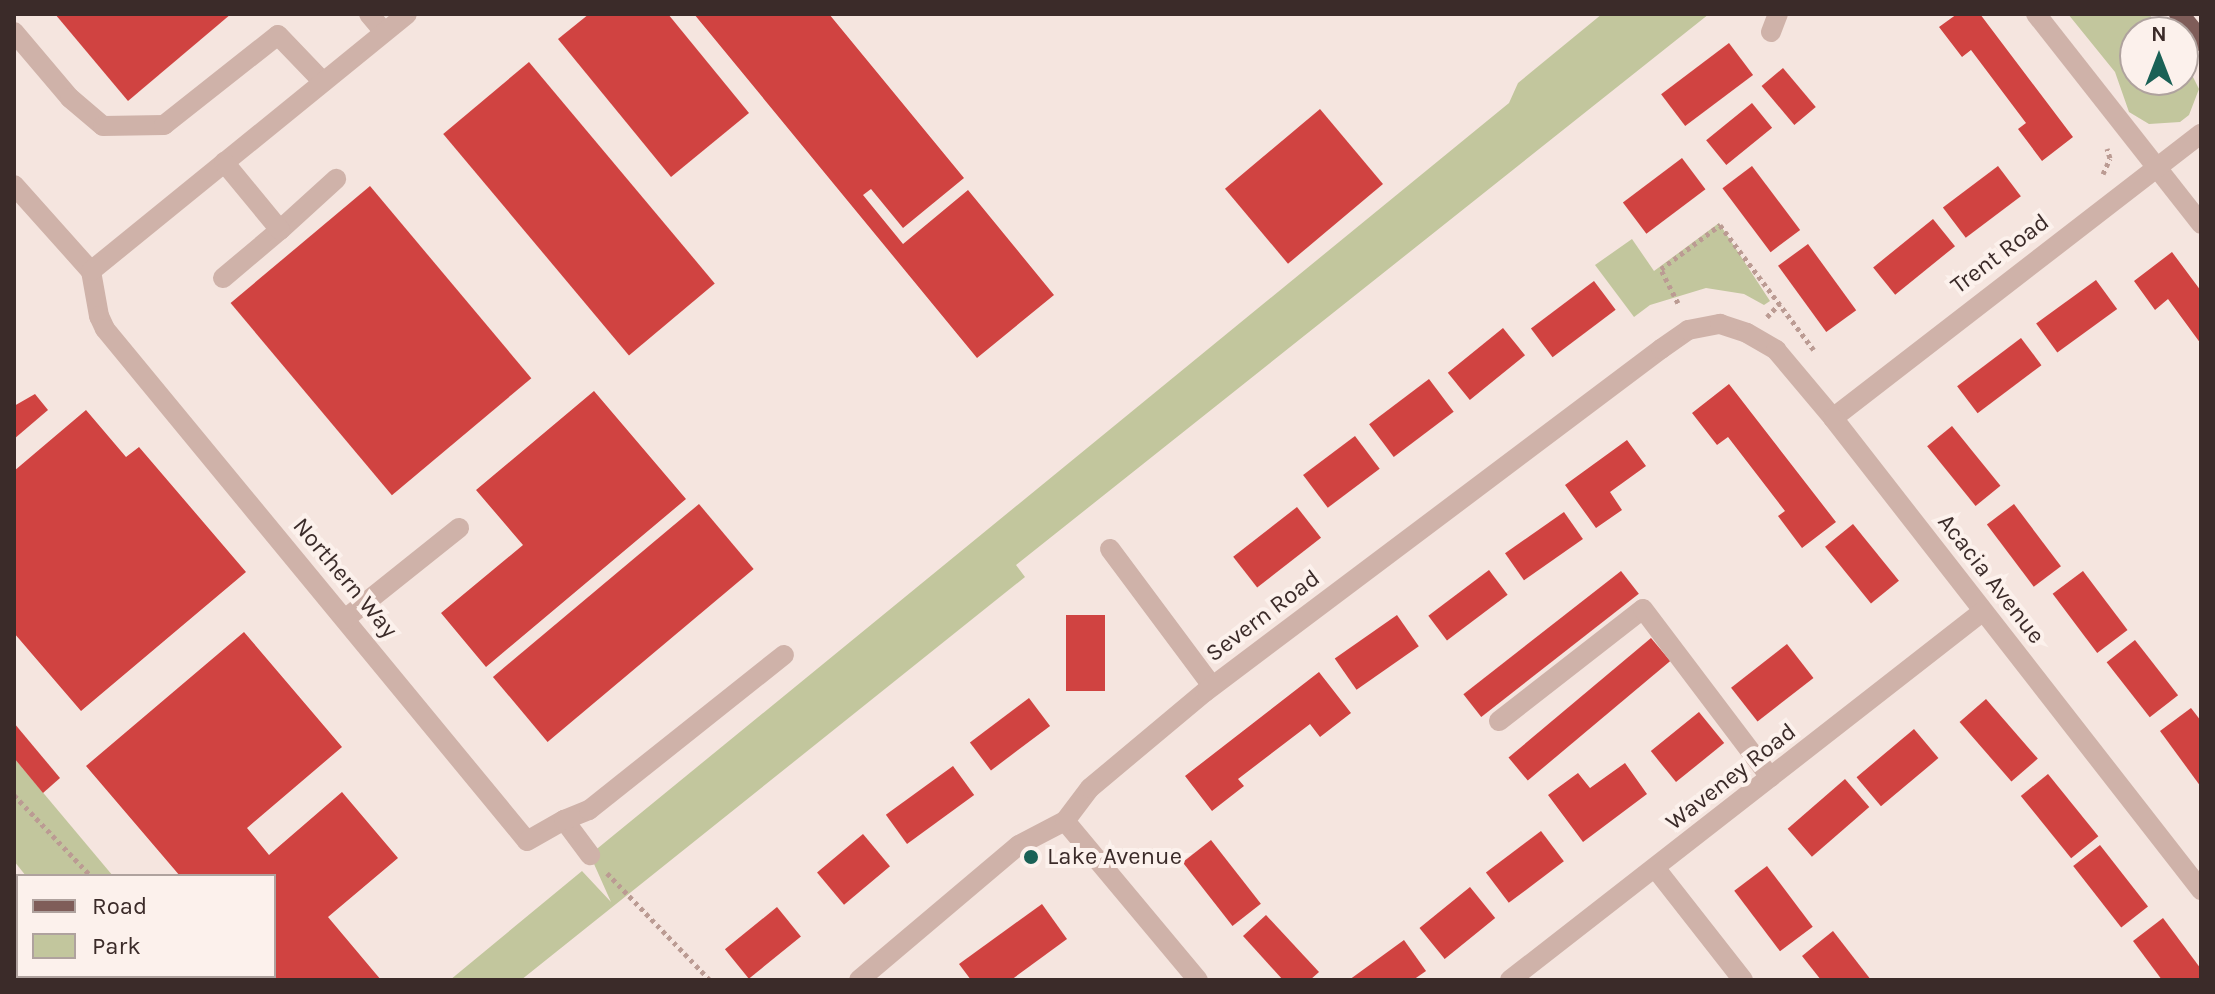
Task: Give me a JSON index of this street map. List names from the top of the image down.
{
  "streets": {
    "street": [
      "Trent Road",
      "Northern Way",
      "Acacia Avenue",
      "Severn Road",
      "Waveney Road"
    ]
  },
  "crossings": [
    ["Trent Road", "Acacia Avenue"],
    ["Acacia Avenue", "Severn Road"],
    ["Acacia Avenue", "Waveney Road"]
  ],
  "places": ["Lake Avenue"],
  "legend": ["Road", "Park"],
  "north": "top"
}
